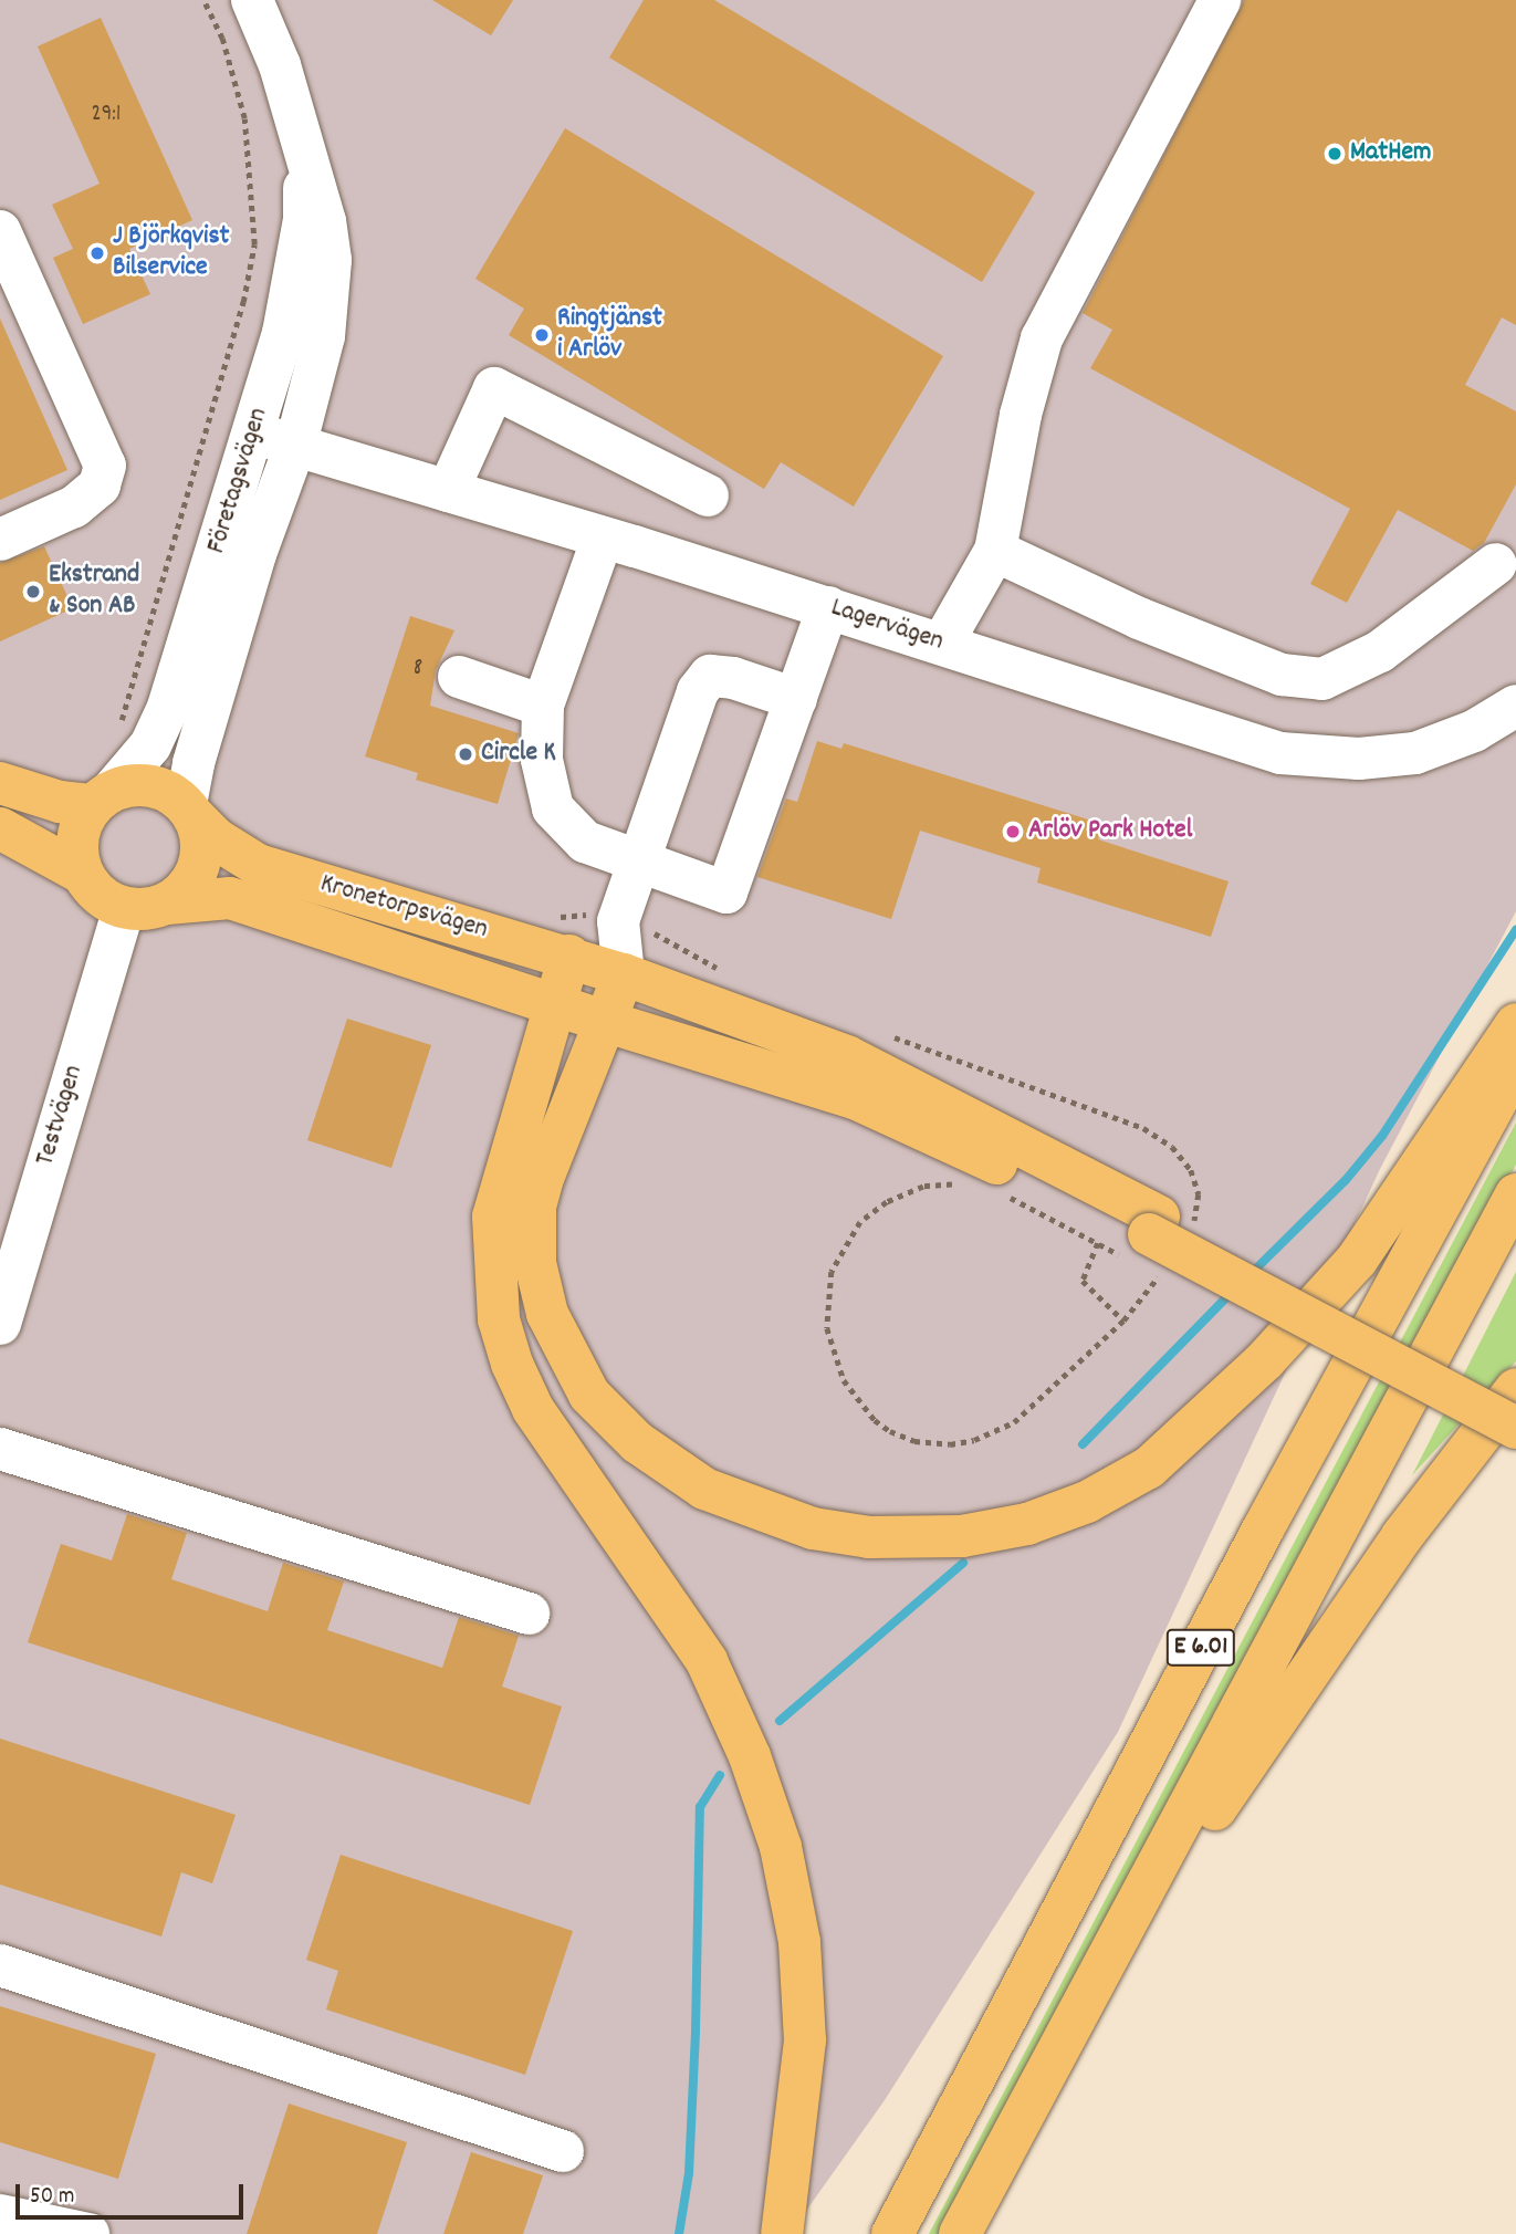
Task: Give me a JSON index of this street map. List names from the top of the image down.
{
  "streets": {
    "main road": ["Kronetorpsvägen", "E 6.01"],
    "street": ["Företagsvägen", "Lagervägen", "Testvägen"]
  },
  "crossings": [
    ["Företagsvägen", "Lagervägen"],
    ["Företagsvägen", "Kronetorpsvägen"],
    ["Företagsvägen", "Testvägen"],
    ["Kronetorpsvägen", "Testvägen"]
  ],
  "places": [
    "MatHem",
    "J Björkqvist Bilservice",
    "Ringtjänst i Arlöv",
    "Ekstrand & Son AB",
    "Circle K",
    "Arlöv Park Hotel"
  ],
  "house_numbers": ["29:1", "8"],
  "scale_bar": "50 m"
}
